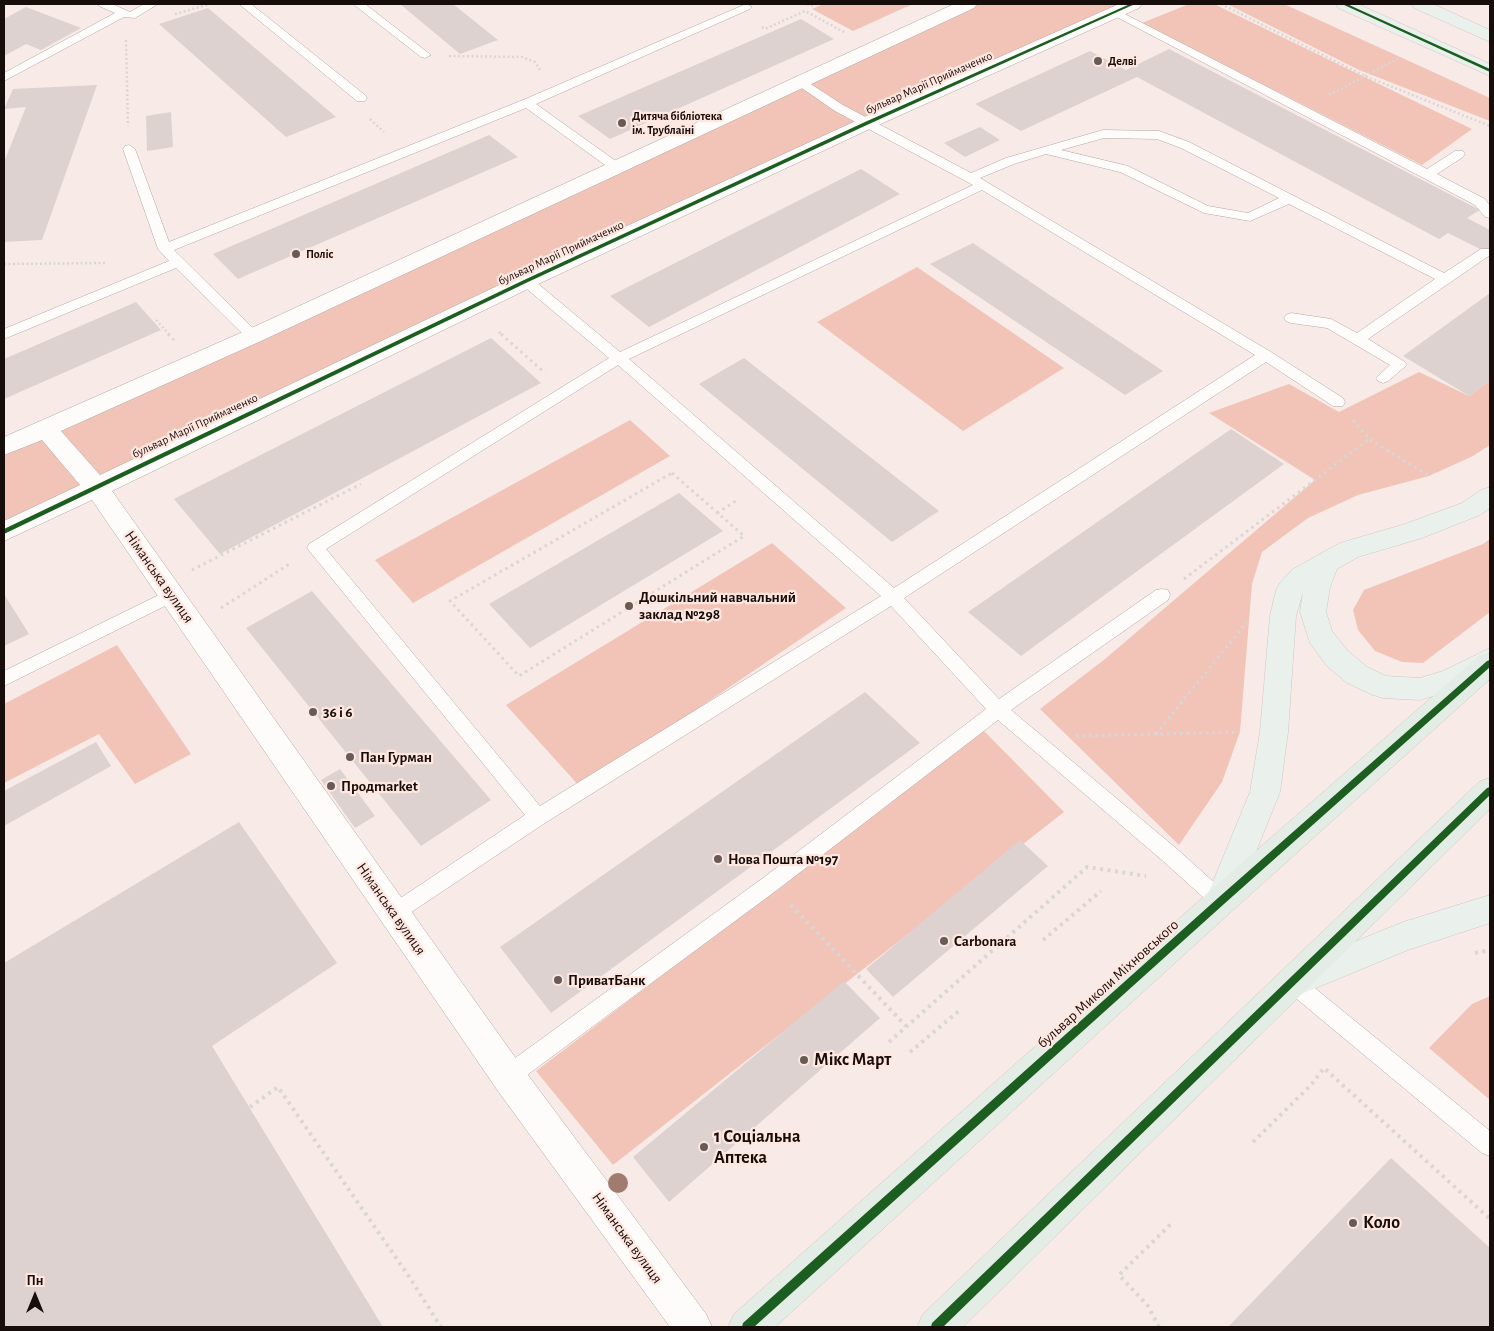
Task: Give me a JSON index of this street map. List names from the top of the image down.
{
  "streets": {
    "highway": ["бульвар Миколи Міхновського"],
    "street": ["бульвар Марії Приймаченко", "Німанська вулиця"]
  },
  "crossings": [
    ["бульвар Марії Приймаченко", "Німанська вулиця"]
  ],
  "places": [
    "Делві",
    "Дитяча бібліотека ім. Трублаїні",
    "Поліс",
    "Дошкільний навчальний заклад №298",
    "36 і 6",
    "Пан Гурман",
    "Продmarket",
    "Нова Пошта №197",
    "Carbonara",
    "ПриватБанк",
    "Мікс Март",
    "1 Соціальна Аптека",
    "Коло"
  ],
  "north": "top"
}
